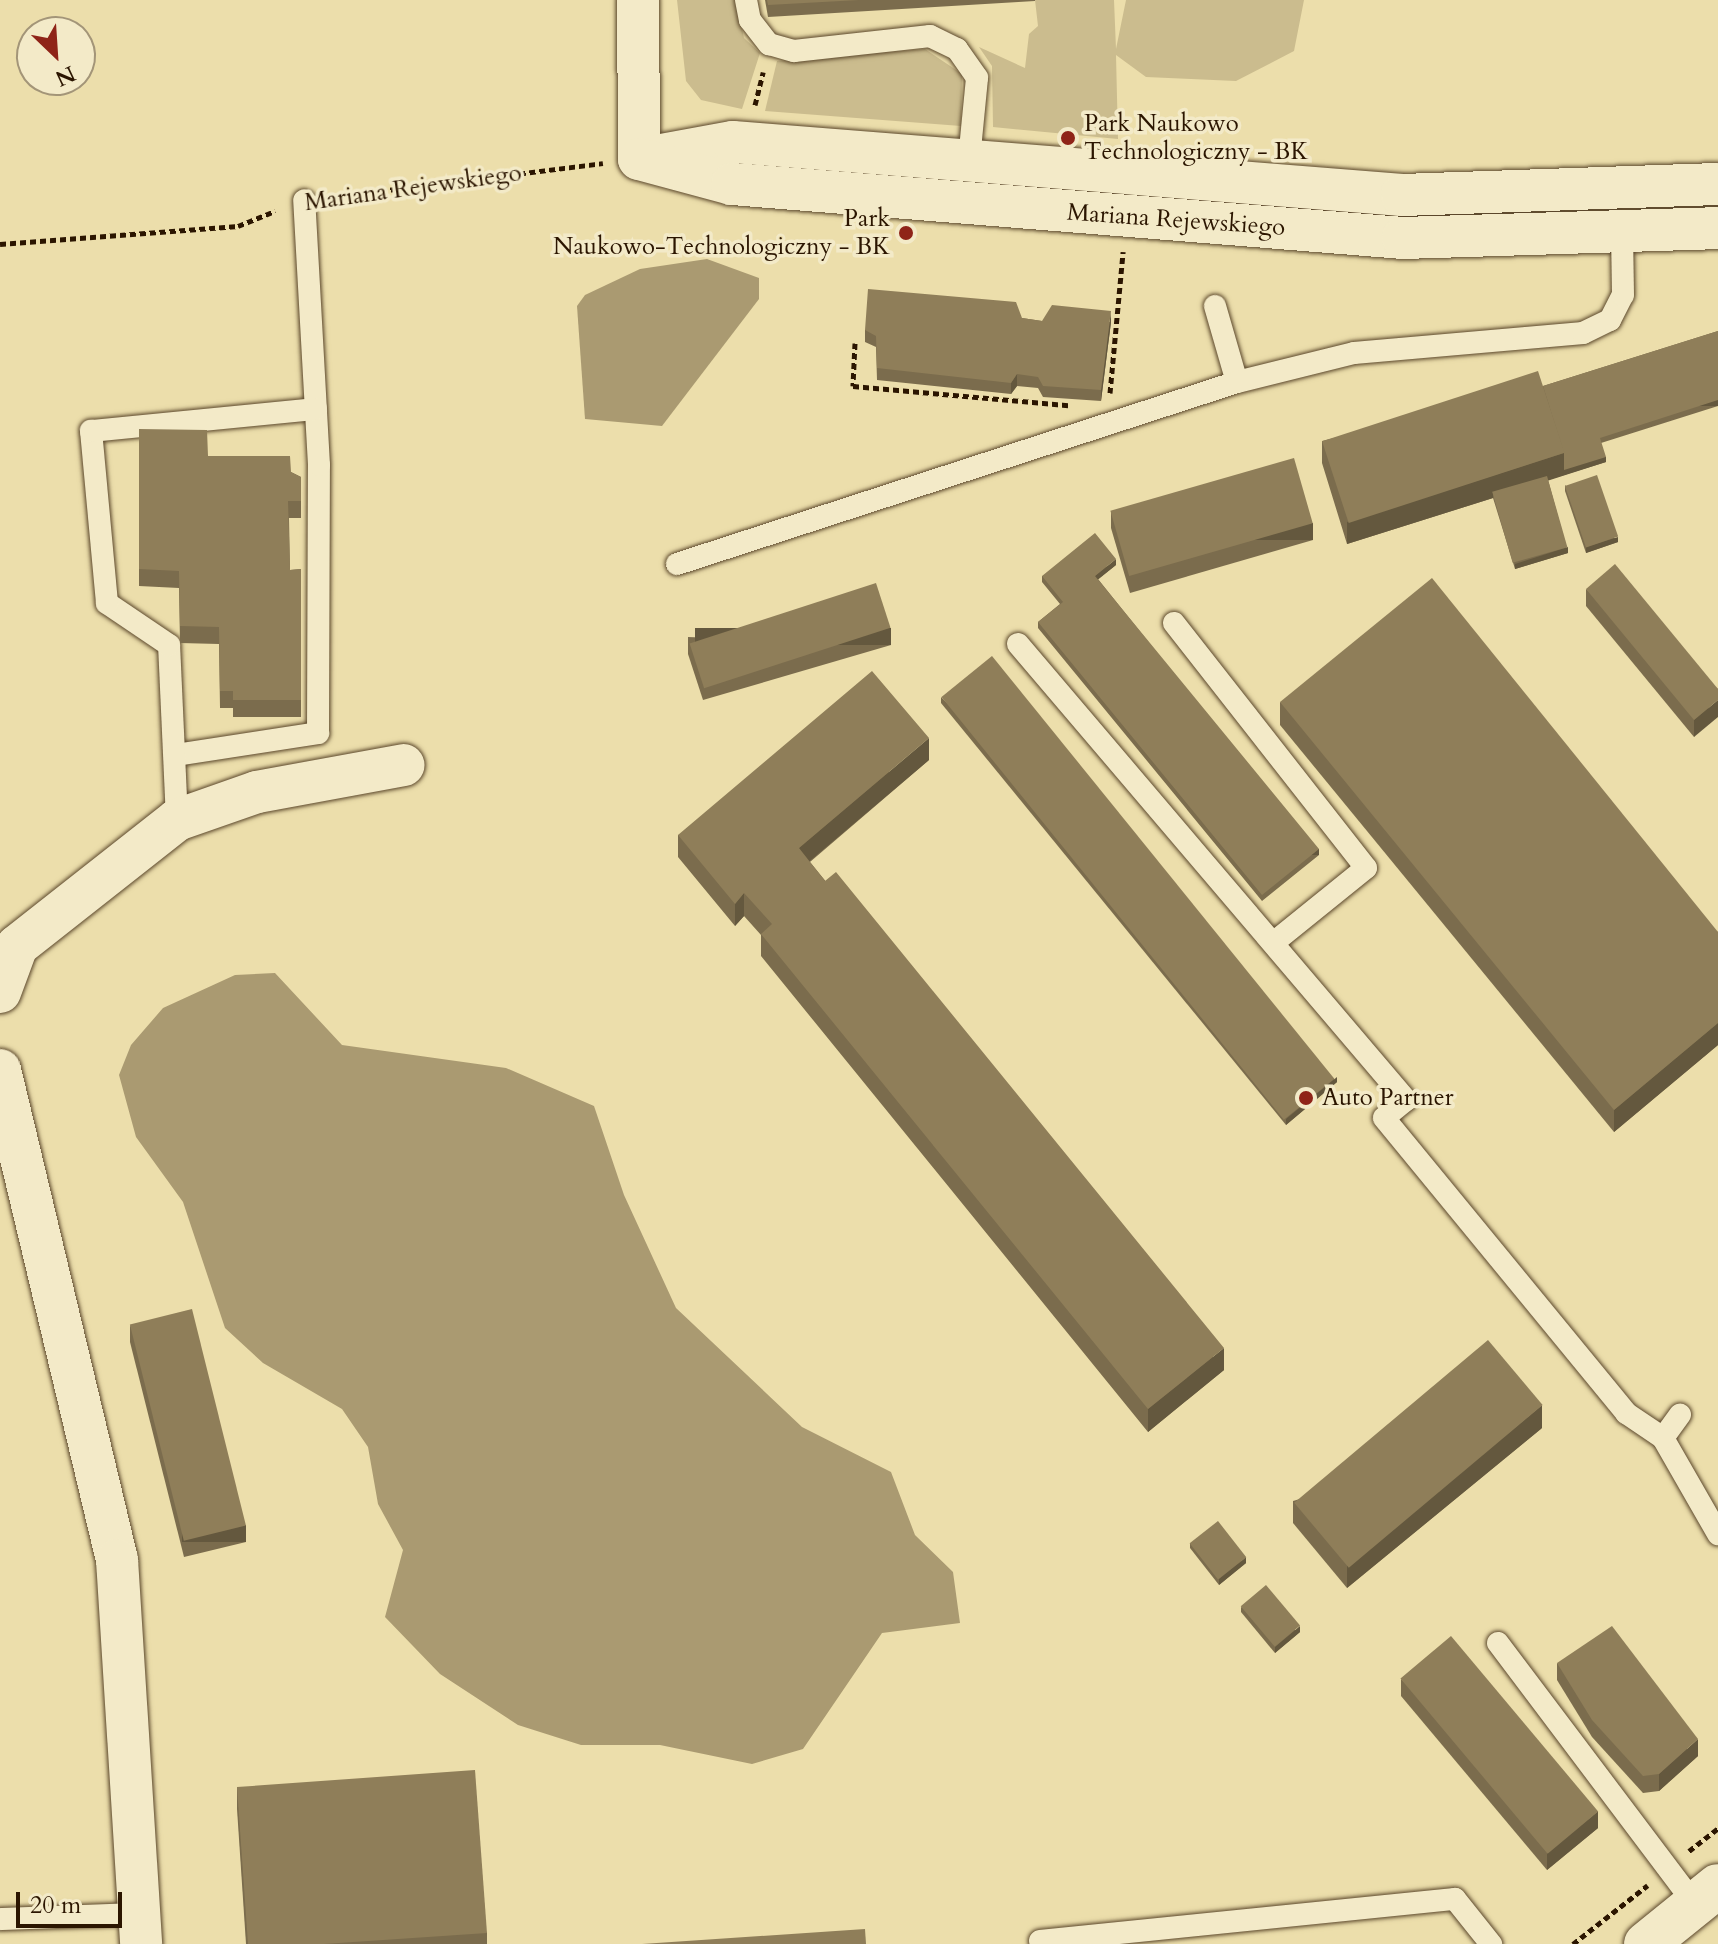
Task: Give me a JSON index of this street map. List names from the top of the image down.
{
  "streets": {
    "street": ["Mariana Rejewskiego"]
  },
  "places": ["Park Naukowo Technologiczny - BK", "Park Naukowo-Technologiczny - BK", "Auto Partner"],
  "scale_bar": "20 m",
  "north": "bottom right"
}
